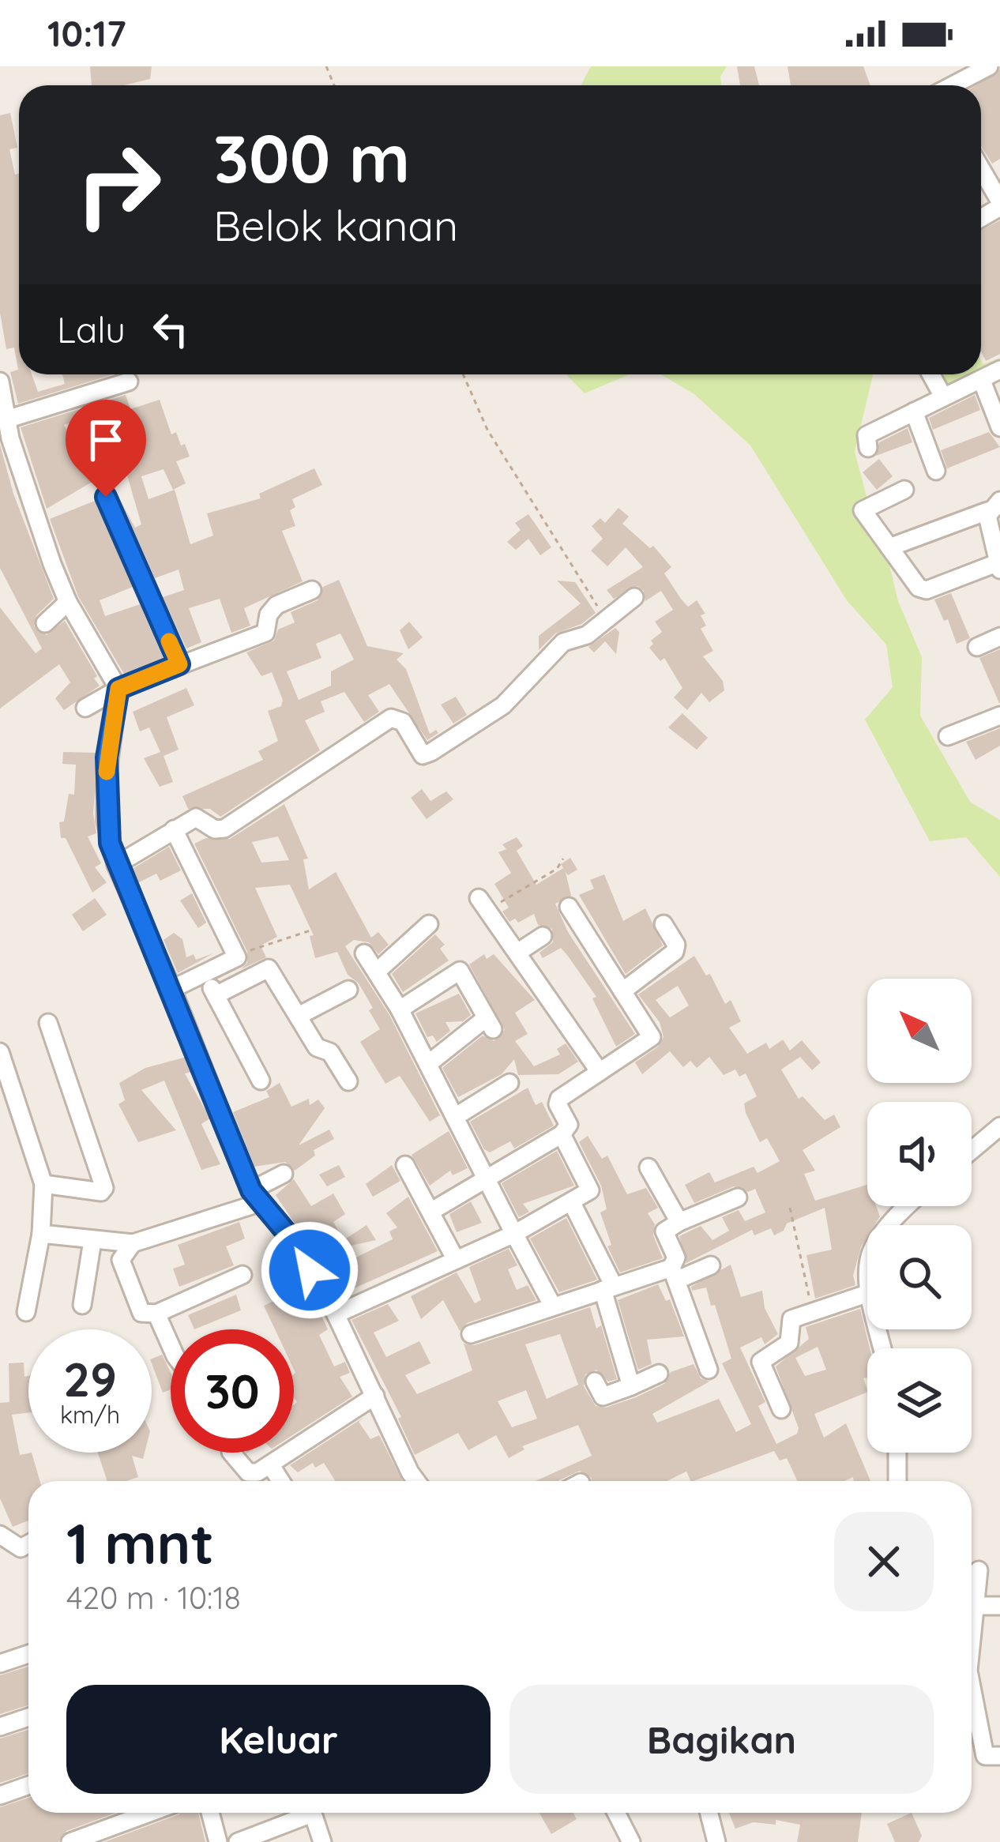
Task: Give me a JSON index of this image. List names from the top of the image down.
{
  "north": "top left",
  "page": {
    "status": "10:17",
    "turn": ["300 m", "Belok kanan"],
    "then": "Lalu",
    "speed": "29 km/h",
    "limit": "30",
    "heading": ["1 mnt", "420 m · 10:18"],
    "buttons": ["Keluar", "Bagikan"]
  }
}
